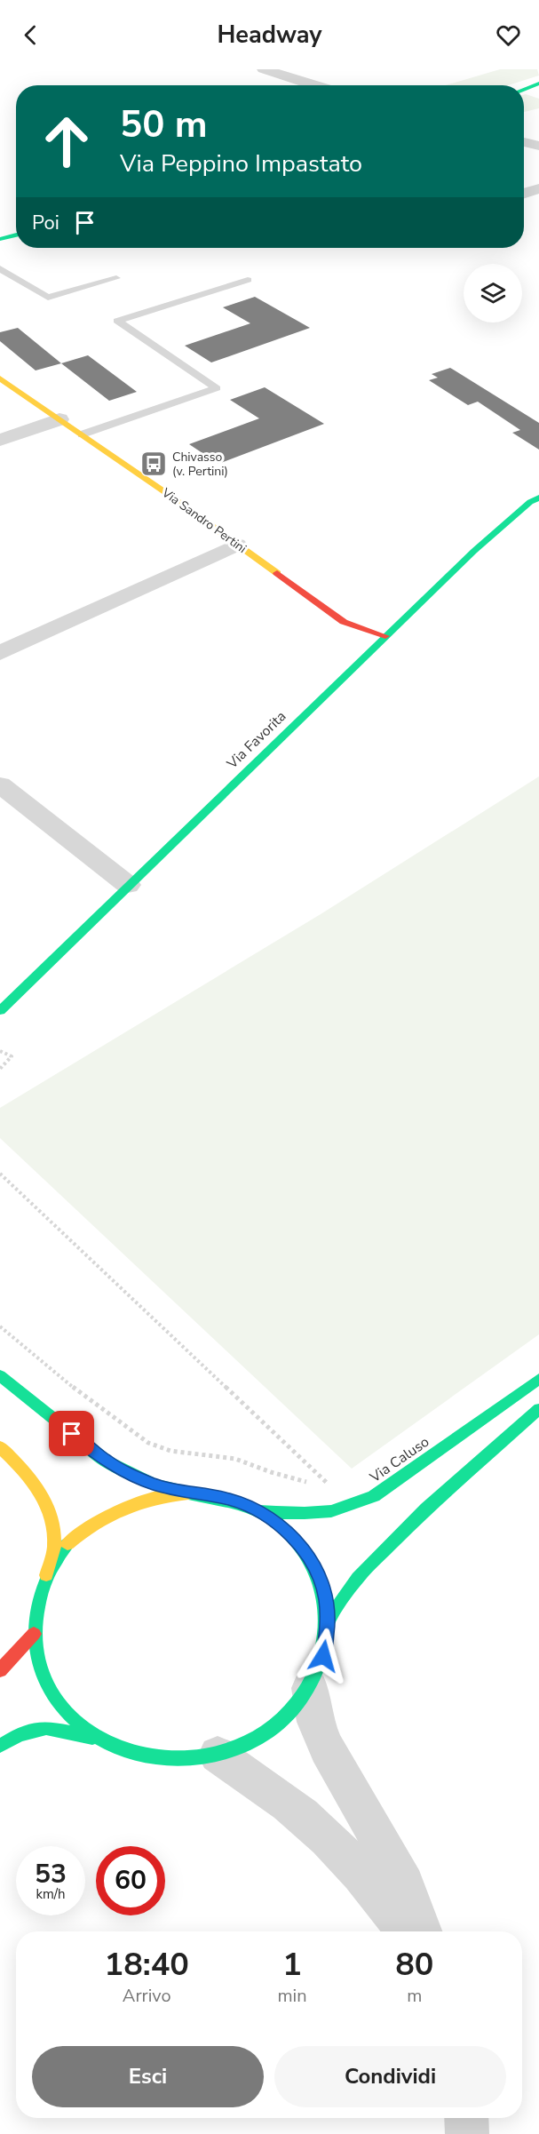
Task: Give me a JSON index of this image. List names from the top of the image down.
{
  "streets": {
    "street": ["Via Sandro Pertini", "Via Favorita", "Via Caluso"]
  },
  "crossings": [
    ["Via Sandro Pertini", "Via Favorita"]
  ],
  "places": {
    "bus stop": ["Chivasso (v. Pertini)"]
  },
  "page": {
    "header": "Headway",
    "turn": ["50 m", "Via Peppino Impastato"],
    "then": "Poi",
    "speed": "53 km/h",
    "limit": "60",
    "eta": [
      "18:40",
      "Arrivo",
      "1",
      "min",
      "80",
      "m"
    ],
    "buttons": ["Esci", "Condividi"]
  }
}
